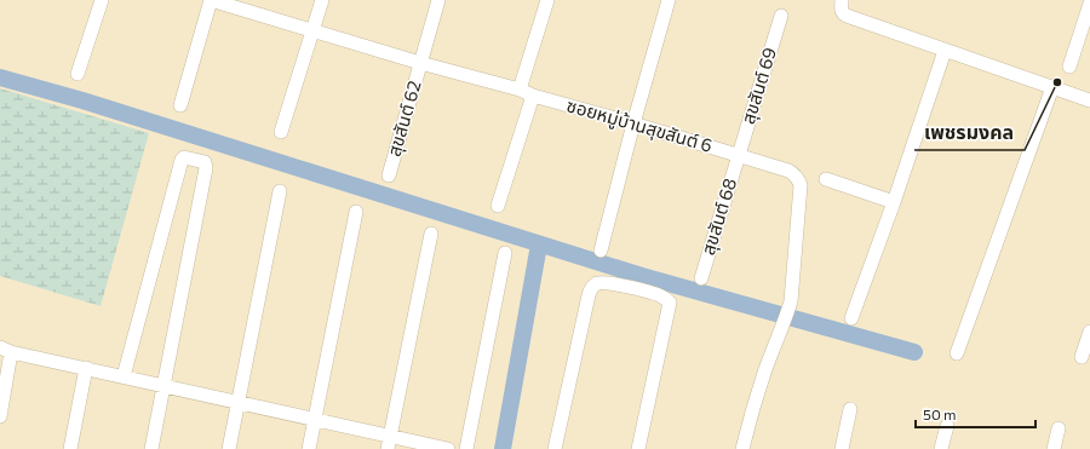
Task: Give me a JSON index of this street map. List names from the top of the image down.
{
  "streets": {
    "street": [
      "สุขสันต์ 69",
      "สุขสันต์ 62",
      "ซอยหมู่บ้านสุขสันต์ 6",
      "สุขสันต์ 68"
    ]
  },
  "crossings": [
    ["สุขสันต์ 69", "ซอยหมู่บ้านสุขสันต์ 6"],
    ["สุขสันต์ 69", "สุขสันต์ 68"],
    ["สุขสันต์ 62", "ซอยหมู่บ้านสุขสันต์ 6"],
    ["ซอยหมู่บ้านสุขสันต์ 6", "สุขสันต์ 68"]
  ],
  "places": ["เพชรมงคล"],
  "scale_bar": "50 m"
}
